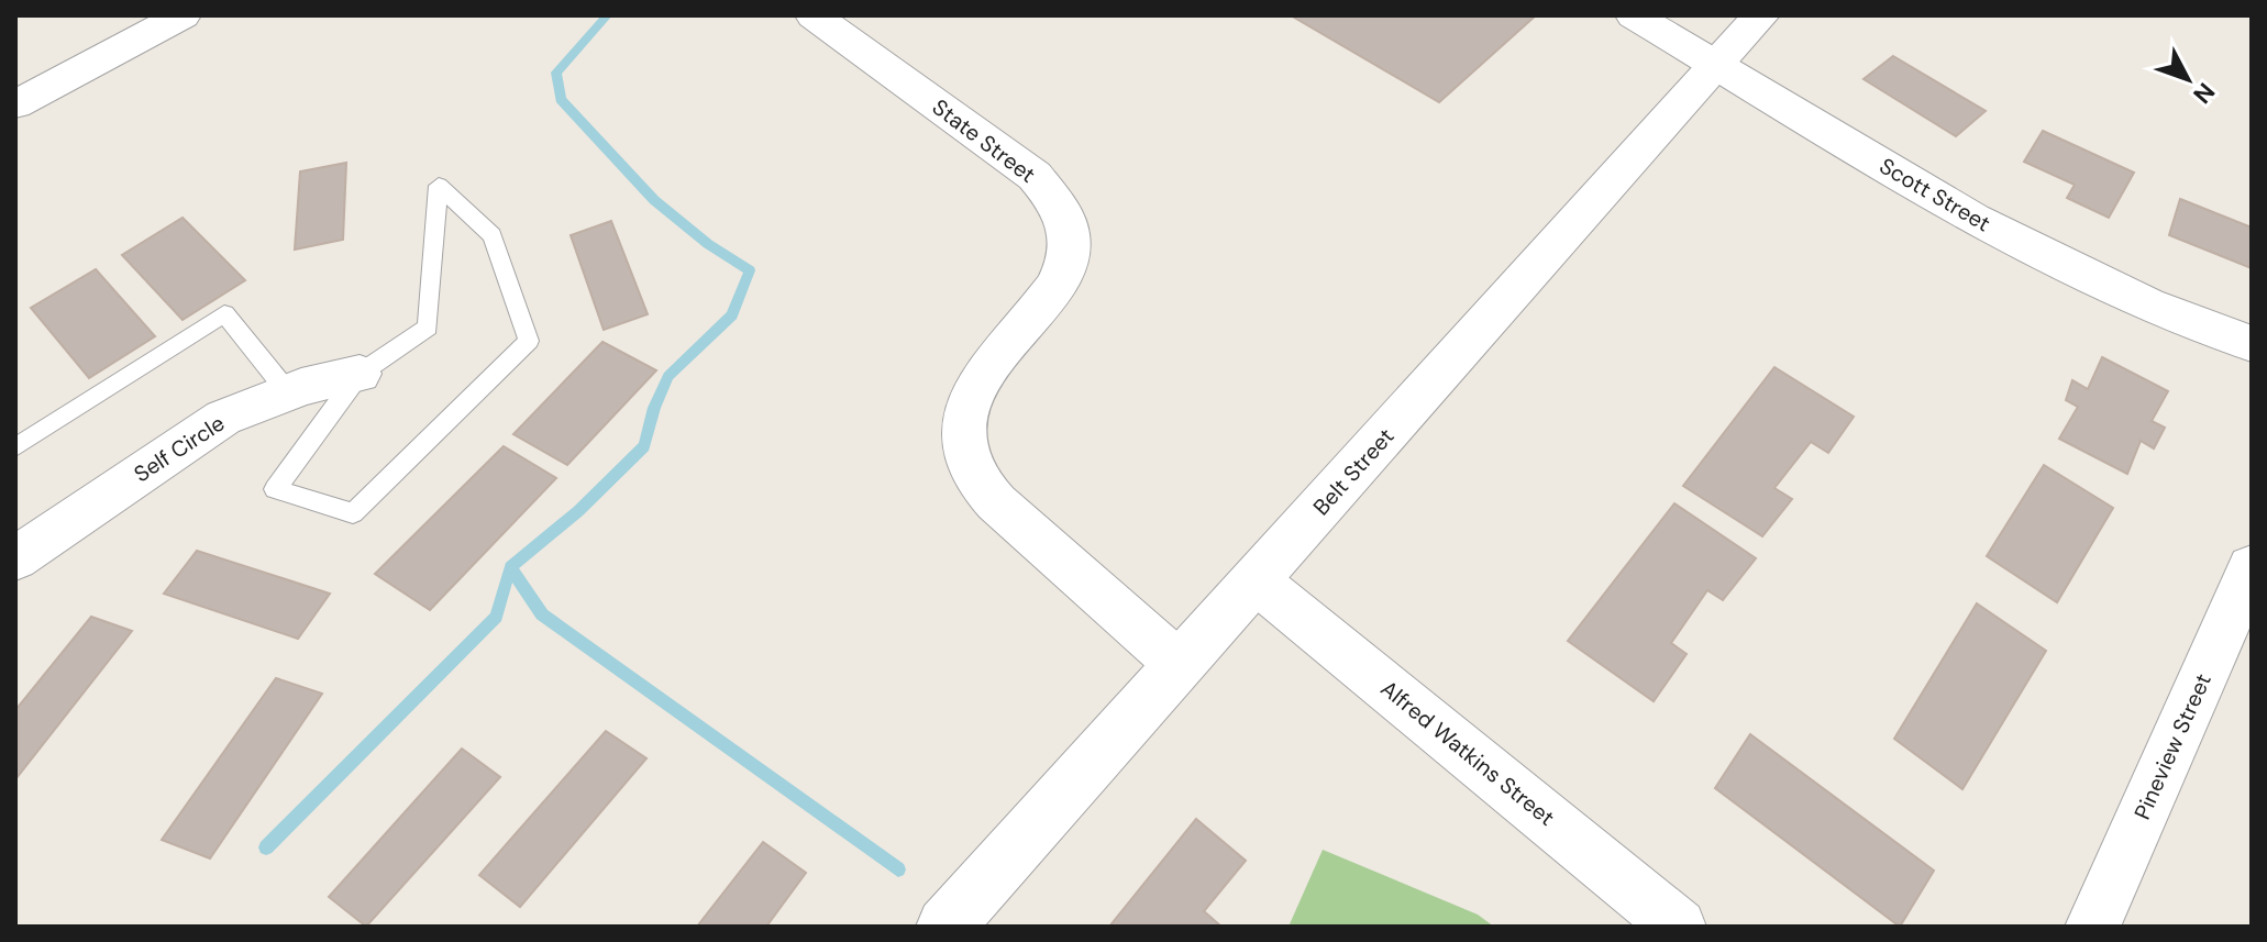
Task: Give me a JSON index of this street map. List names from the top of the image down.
{
  "streets": {
    "street": [
      "State Street",
      "Scott Street",
      "Self Circle",
      "Belt Street",
      "Pineview Street",
      "Alfred Watkins Street"
    ]
  },
  "crossings": [
    ["State Street", "Belt Street"],
    ["Scott Street", "Belt Street"],
    ["Belt Street", "Alfred Watkins Street"]
  ],
  "north": "bottom right"
}
